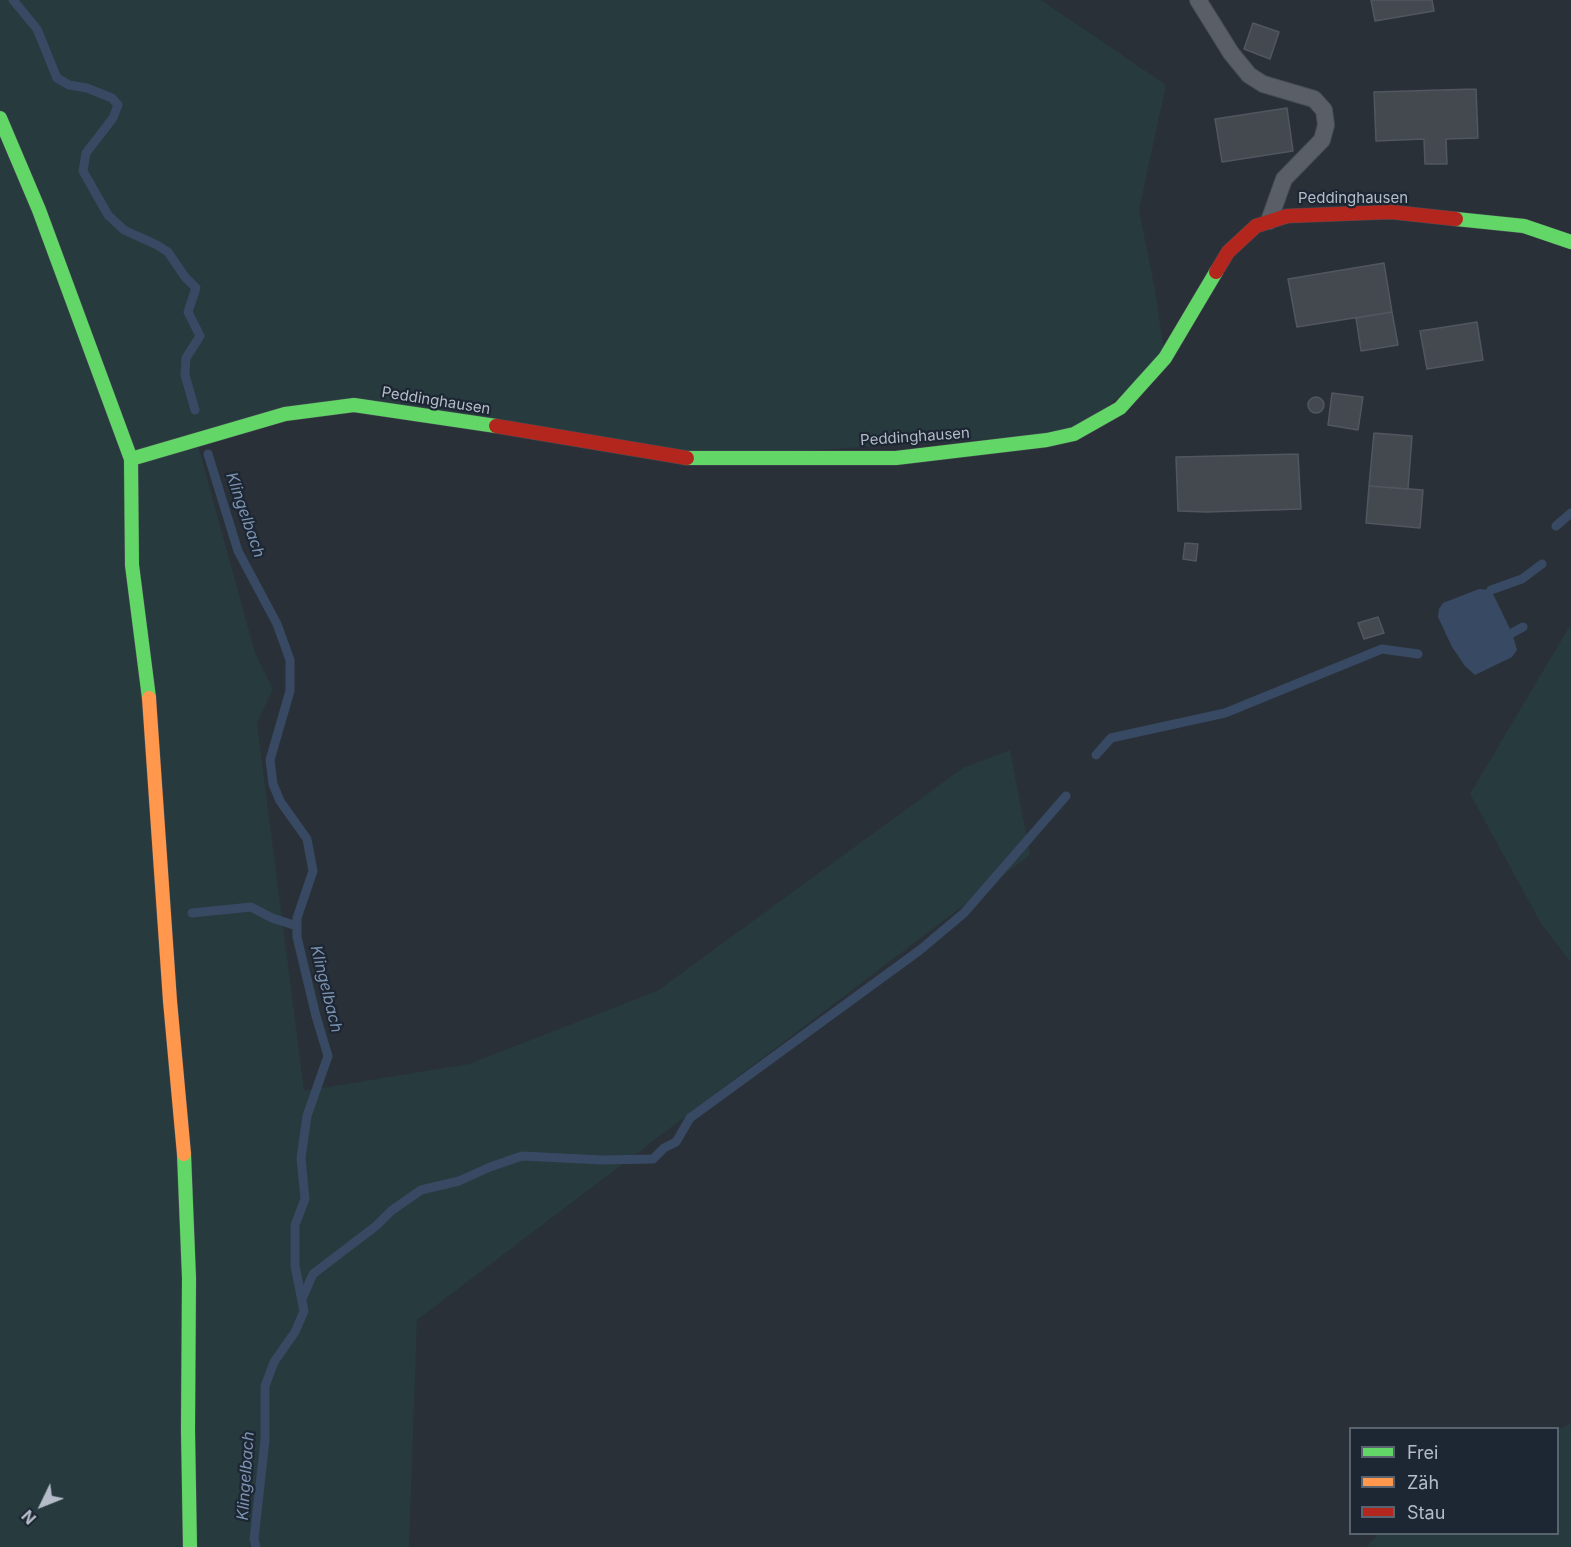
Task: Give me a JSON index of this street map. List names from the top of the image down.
{
  "streets": {
    "street": ["Peddinghausen"]
  },
  "water": ["Klingelbach"],
  "legend": ["Frei", "Zäh", "Stau"],
  "north": "bottom left"
}
